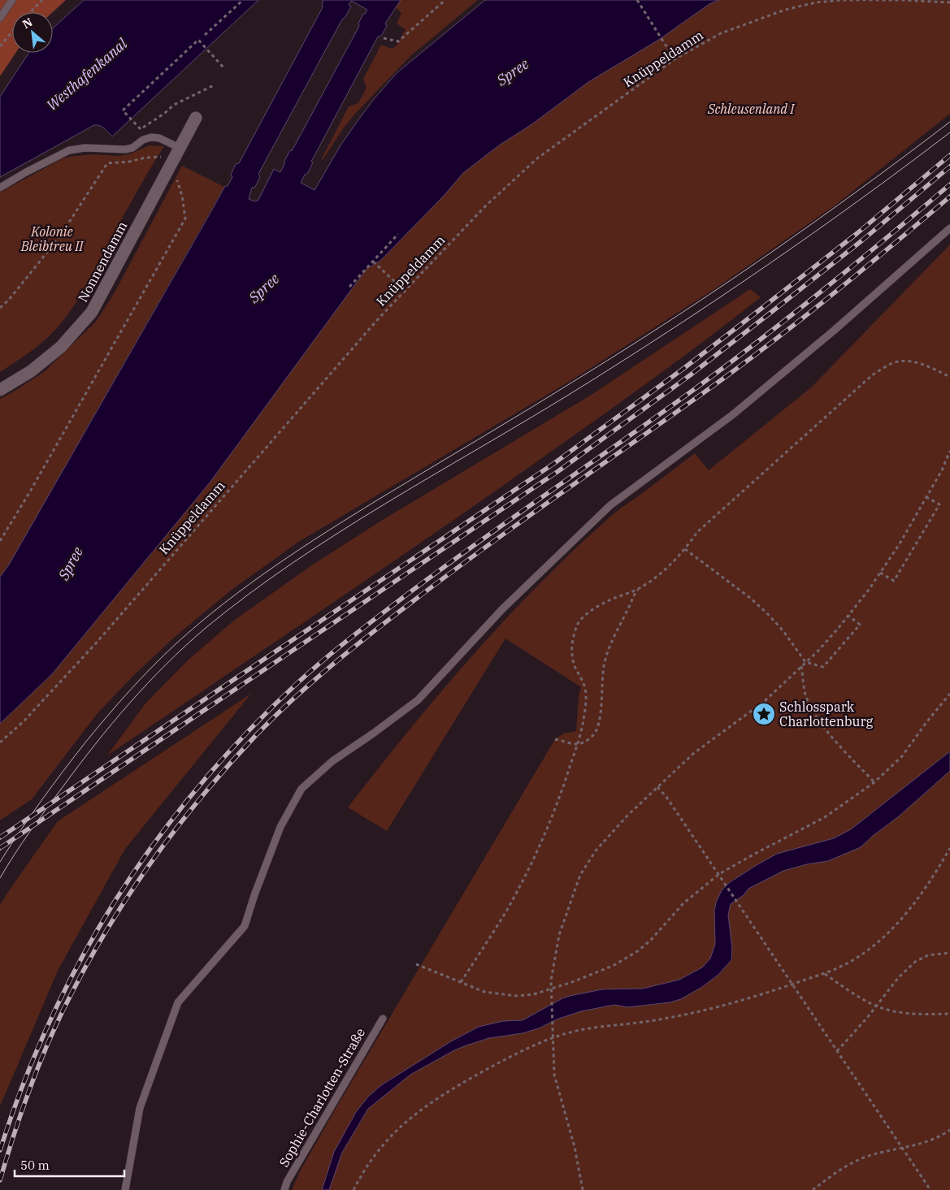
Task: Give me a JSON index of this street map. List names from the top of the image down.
{
  "streets": {
    "street": ["Nonnendamm"],
    "lane": ["Sophie-Charlotten-Straße"],
    "path": ["Knüppeldamm"]
  },
  "water": ["Spree", "Westhafenkanal"],
  "parks": ["Schleusenland I", "Kolonie Bleibtreu II"],
  "places": {
    "place": ["Schlosspark Charlottenburg"]
  },
  "scale_bar": "50 m",
  "north": "top left"
}
